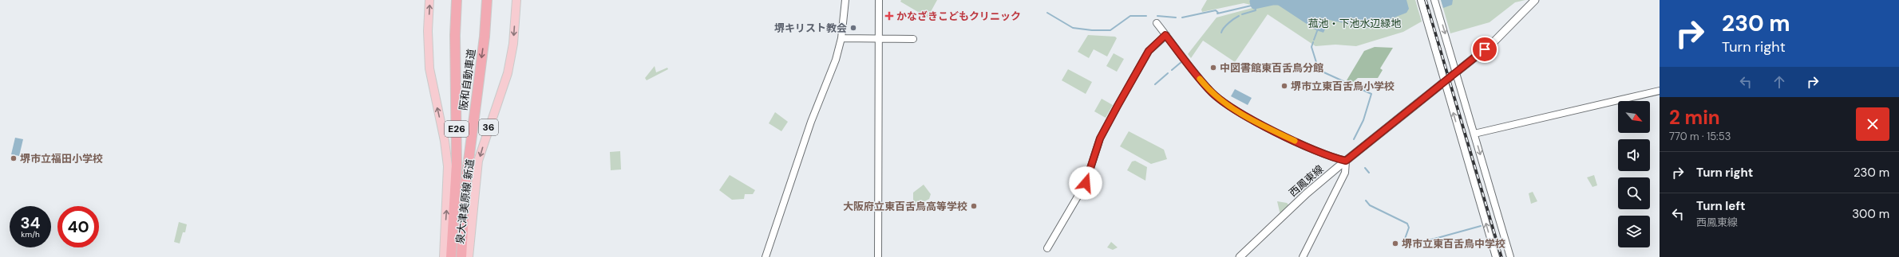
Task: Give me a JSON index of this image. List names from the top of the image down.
{
  "streets": {
    "highway": ["阪和自動車道", "E26"],
    "main road": ["36", "西鳳東線", "泉大津美原線 新道"]
  },
  "parks": ["菰池・下池水辺緑地"],
  "places": {
    "health": ["かなざきこどもクリニック"],
    "other": [
      "堺キリスト教会",
      "中図書館東百舌鳥分館",
      "堺市立東百舌鳥小学校",
      "堺市立福田小学校",
      "大阪府立東百舌鳥高等学校",
      "堺市立東百舌鳥中学校"
    ]
  },
  "north": "bottom right",
  "page": {
    "turn": ["230 m", "Turn right"],
    "heading": ["2 min", "770 m · 15:53"],
    "list": [
      {
        "name": "Turn right",
        "value": "230 m"
      },
      {
        "name": "Turn left",
        "note": "西鳳東線",
        "value": "300 m"
      }
    ],
    "speed": "34 km/h",
    "limit": "40"
  }
}
